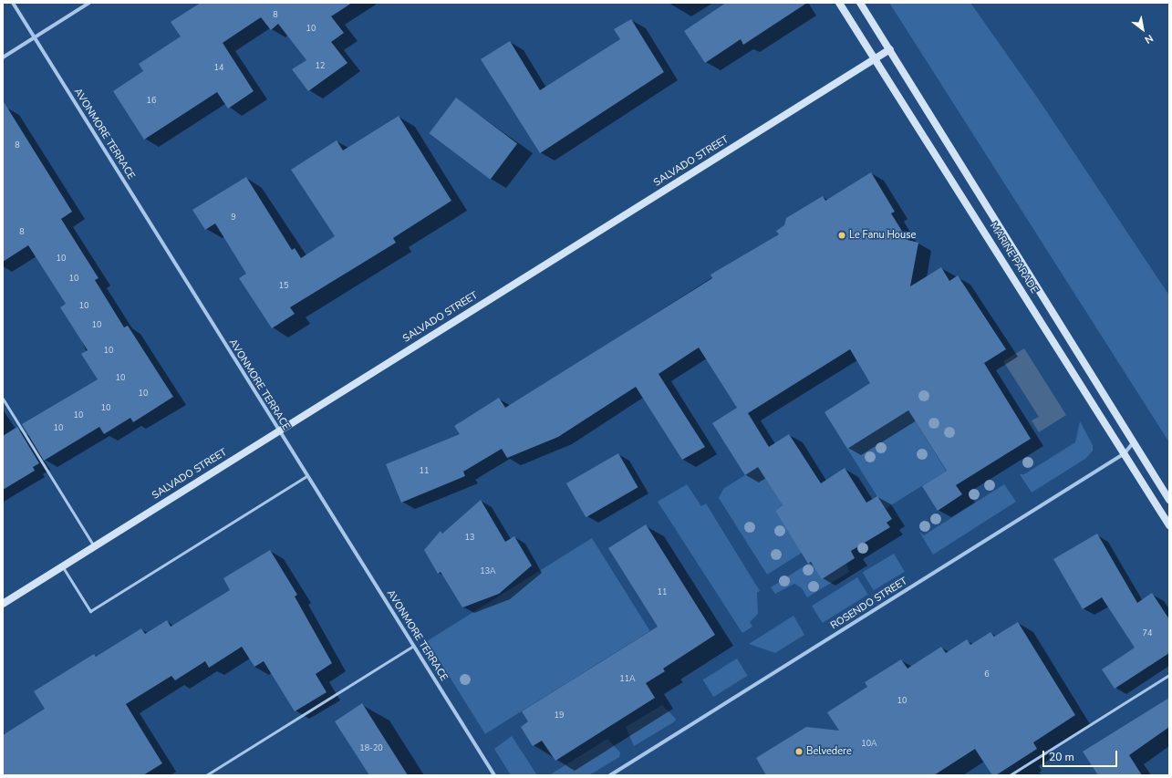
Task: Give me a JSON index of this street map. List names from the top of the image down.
{
  "streets": {
    "main road": ["SALVADO STREET", "MARINE PARADE"],
    "street": ["AVONMORE TERRACE", "ROSENDO STREET"]
  },
  "crossings": [
    ["AVONMORE TERRACE", "SALVADO STREET"],
    ["SALVADO STREET", "MARINE PARADE"],
    ["MARINE PARADE", "ROSENDO STREET"]
  ],
  "places": ["Le Fanu House", "Belvedere"],
  "house_numbers": [
    "8",
    "10",
    "12",
    "14",
    "16",
    "8",
    "9",
    "8",
    "10",
    "10",
    "15",
    "10",
    "10",
    "10",
    "10",
    "10",
    "10",
    "10",
    "10",
    "11",
    "13",
    "13A",
    "11",
    "74",
    "6",
    "11A",
    "10",
    "19",
    "10A",
    "18-20"
  ],
  "scale_bar": "20 m",
  "north": "bottom right"
}
